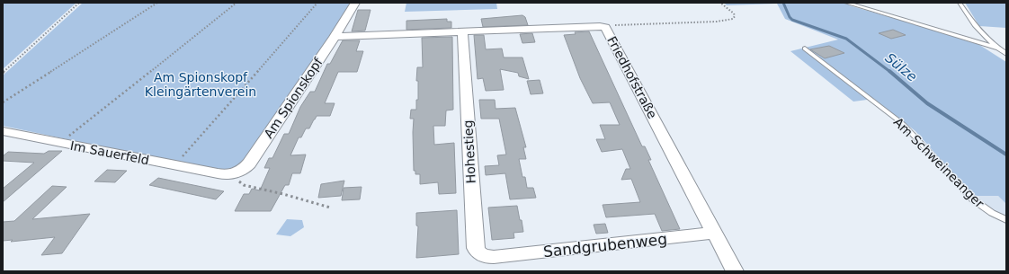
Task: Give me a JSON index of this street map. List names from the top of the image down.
{
  "streets": {
    "street": [
      "Friedhofstraße",
      "Am Spionskopf",
      "Hohestieg",
      "Im Sauerfeld",
      "Sandgrubenweg"
    ],
    "lane": ["Am Schweineanger"]
  },
  "crossings": [
    ["Friedhofstraße", "Am Spionskopf"],
    ["Friedhofstraße", "Hohestieg"],
    ["Friedhofstraße", "Sandgrubenweg"],
    ["Am Spionskopf", "Im Sauerfeld"],
    ["Hohestieg", "Sandgrubenweg"]
  ],
  "water": ["Sülze"],
  "parks": ["Am Spionskopf Kleingärtenverein"]
}
